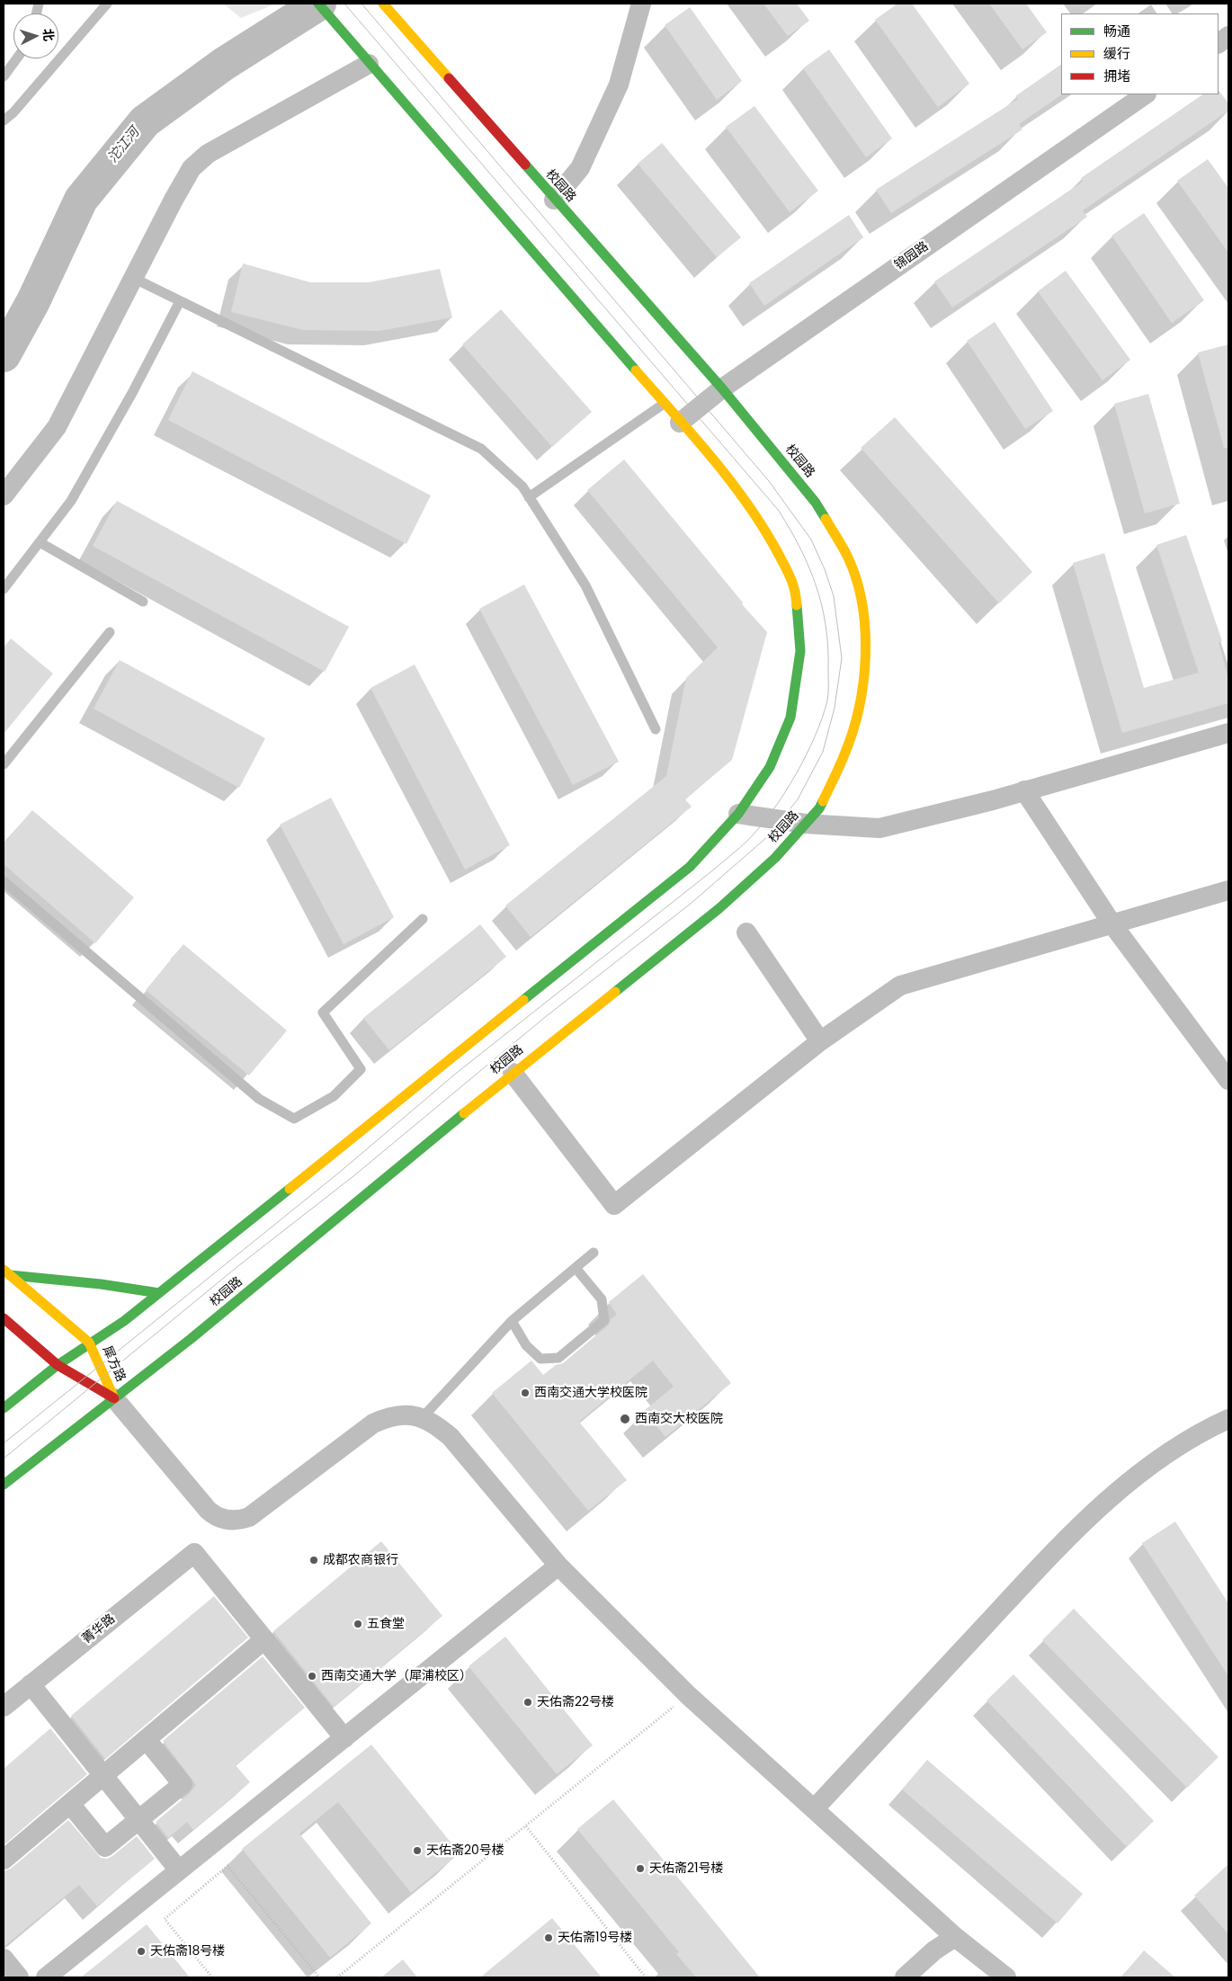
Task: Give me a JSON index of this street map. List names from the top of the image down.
{
  "streets": {
    "street": [
      "校园路",
      "锦园路",
      "犀方路",
      "菁华路"
    ]
  },
  "crossings": [
    ["校园路", "锦园路"],
    ["校园路", "犀方路"]
  ],
  "water": ["沱江河"],
  "places": [
    "西南交通大学校医院",
    "西南交大校医院",
    "成都农商银行",
    "五食堂",
    "西南交通大学（犀浦校区）",
    "天佑斋22号楼",
    "天佑斋20号楼",
    "天佑斋21号楼",
    "天佑斋19号楼",
    "天佑斋18号楼"
  ],
  "legend": ["畅通", "缓行", "拥堵"],
  "north": "right"
}
